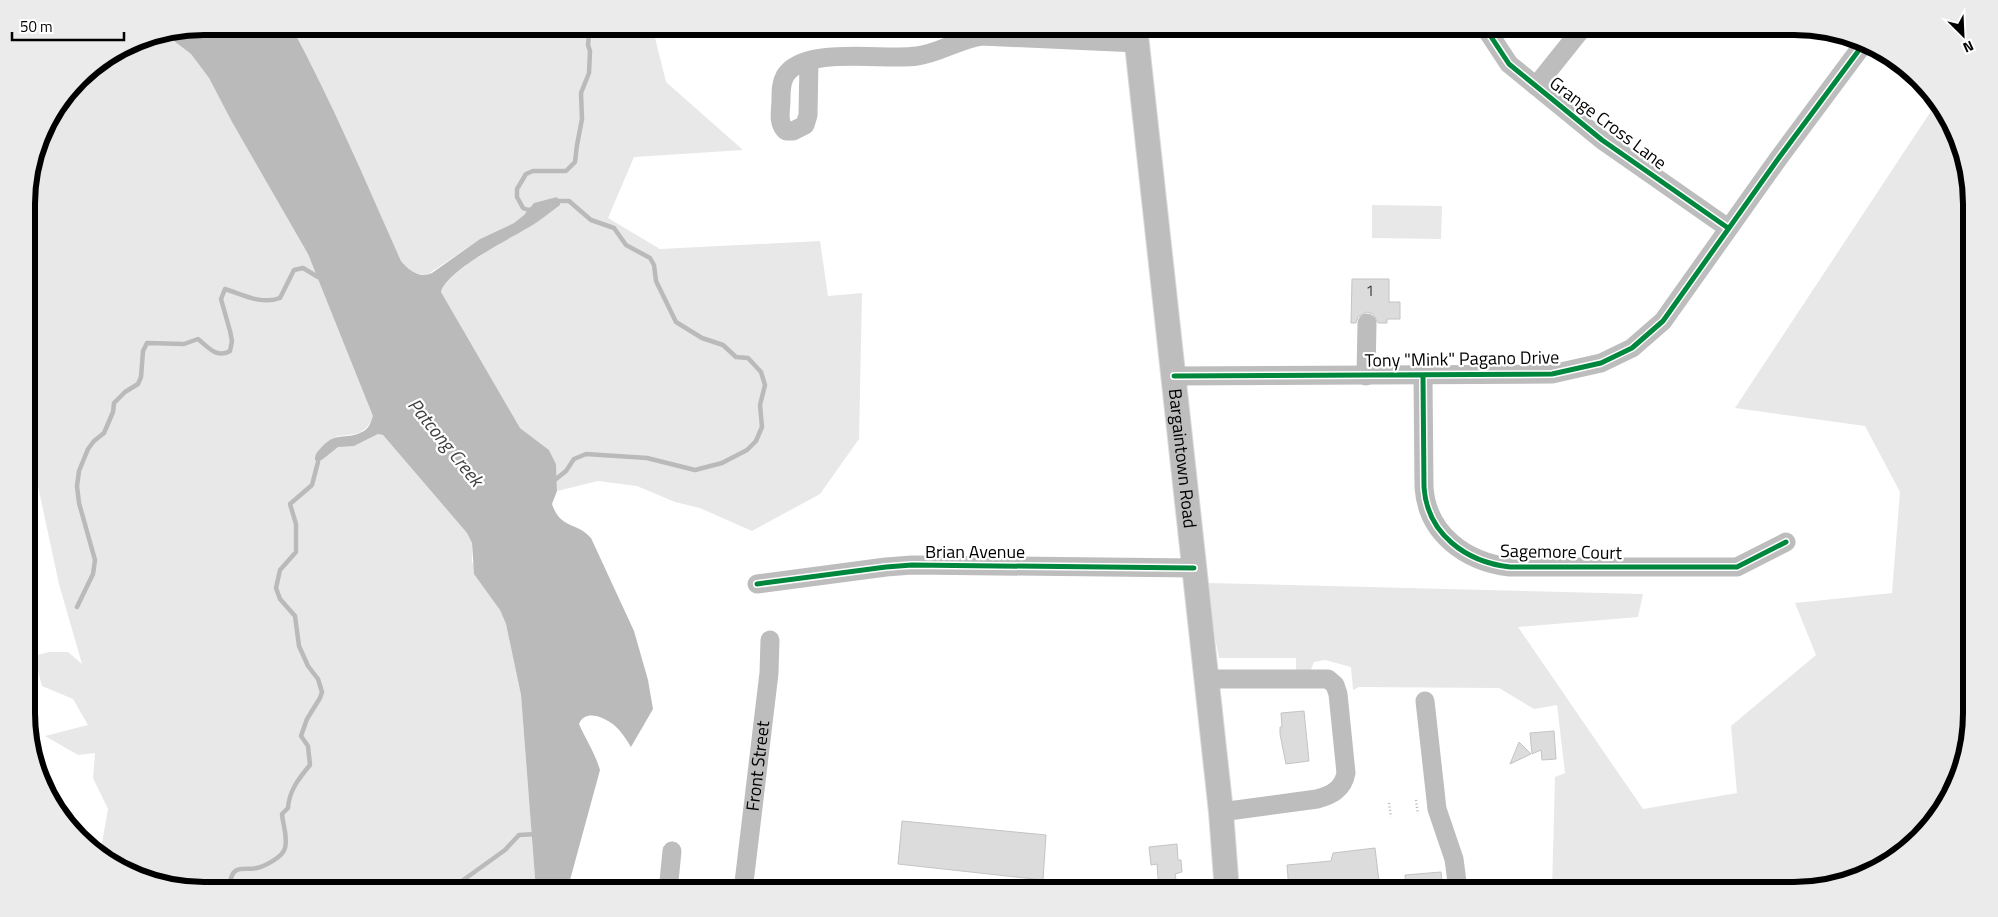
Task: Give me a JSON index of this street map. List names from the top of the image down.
{
  "streets": {
    "main road": ["Bargaintown Road"],
    "street": [
      "Grange Cross Lane",
      "Tony \"Mink\" Pagano Drive",
      "Brian Avenue",
      "Sagemore Court",
      "Front Street"
    ]
  },
  "crossings": [
    ["Grange Cross Lane", "Tony \"Mink\" Pagano Drive"],
    ["Tony \"Mink\" Pagano Drive", "Bargaintown Road"],
    ["Tony \"Mink\" Pagano Drive", "Sagemore Court"],
    ["Bargaintown Road", "Brian Avenue"]
  ],
  "water": ["Patcong Creek"],
  "house_numbers": ["1"],
  "scale_bar": "50 m",
  "north": "bottom right"
}
